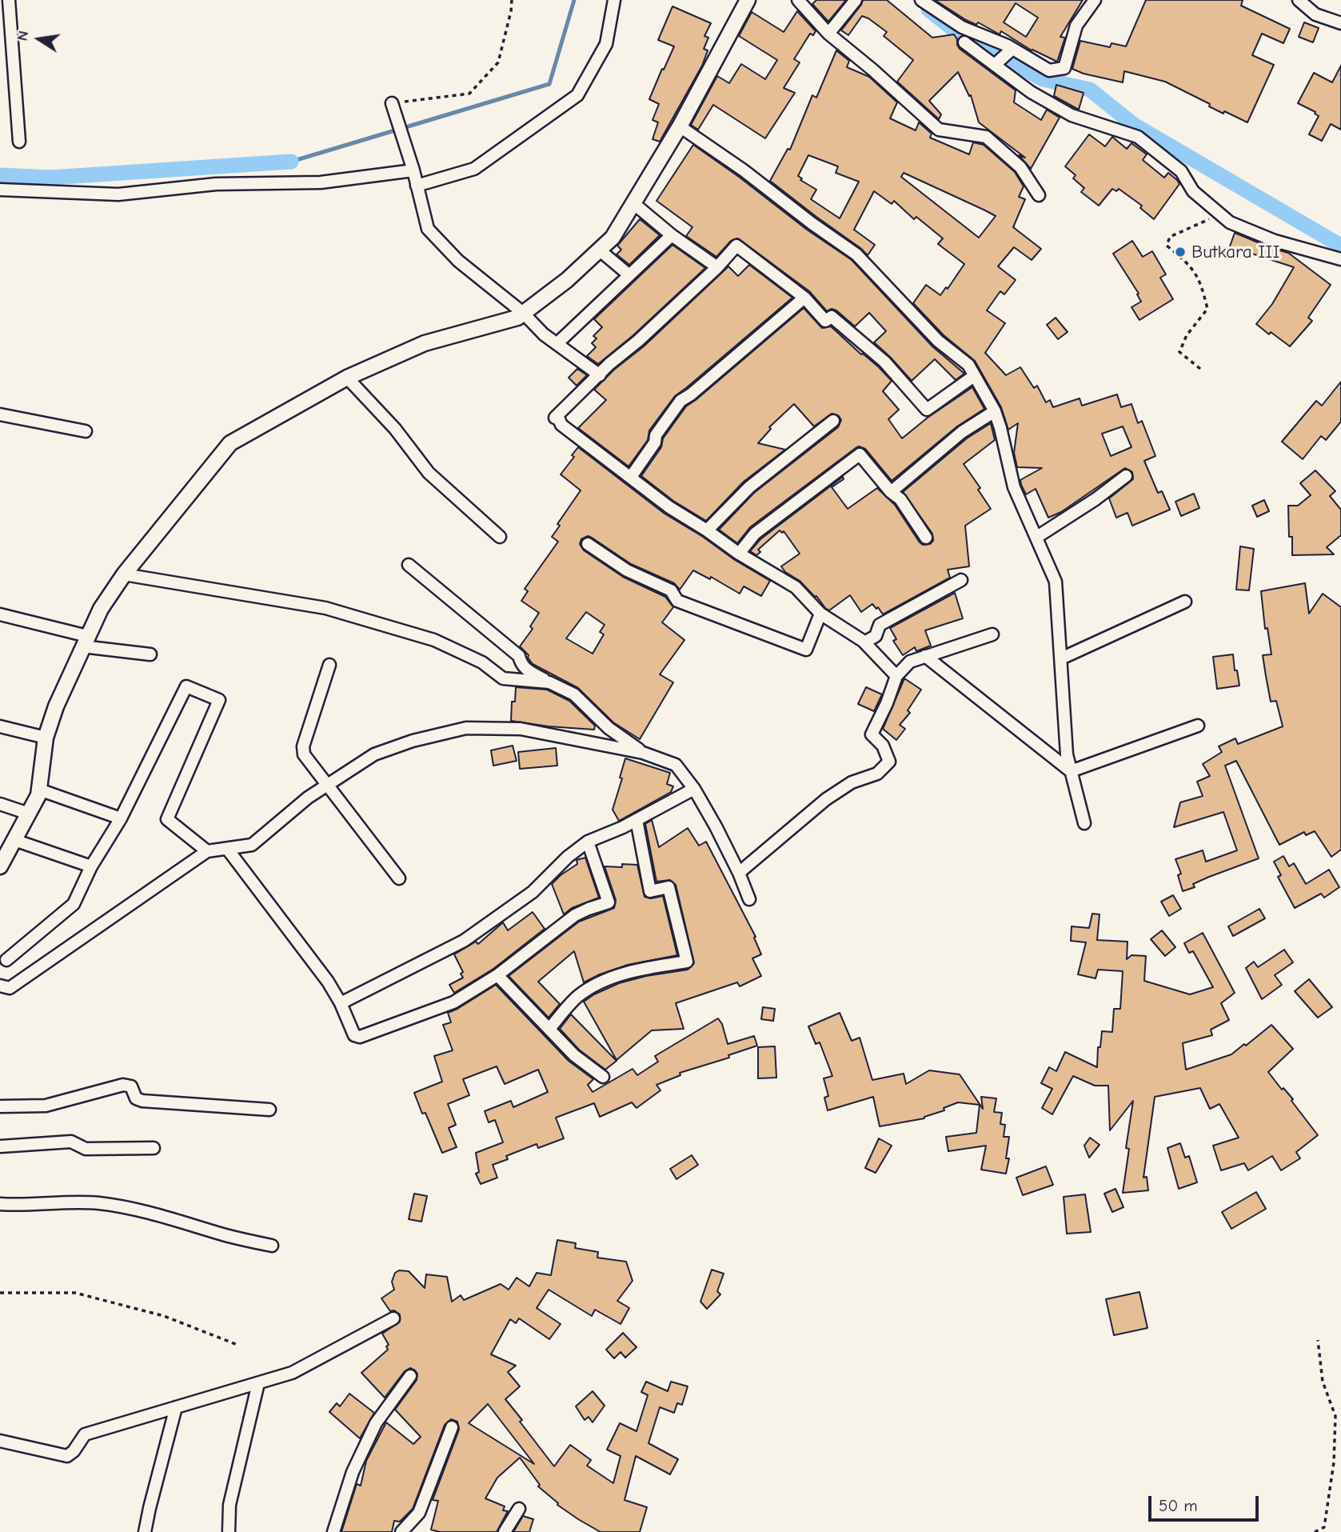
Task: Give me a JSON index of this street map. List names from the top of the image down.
{
  "places": ["Butkara III"],
  "scale_bar": "50 m",
  "north": "left"
}
